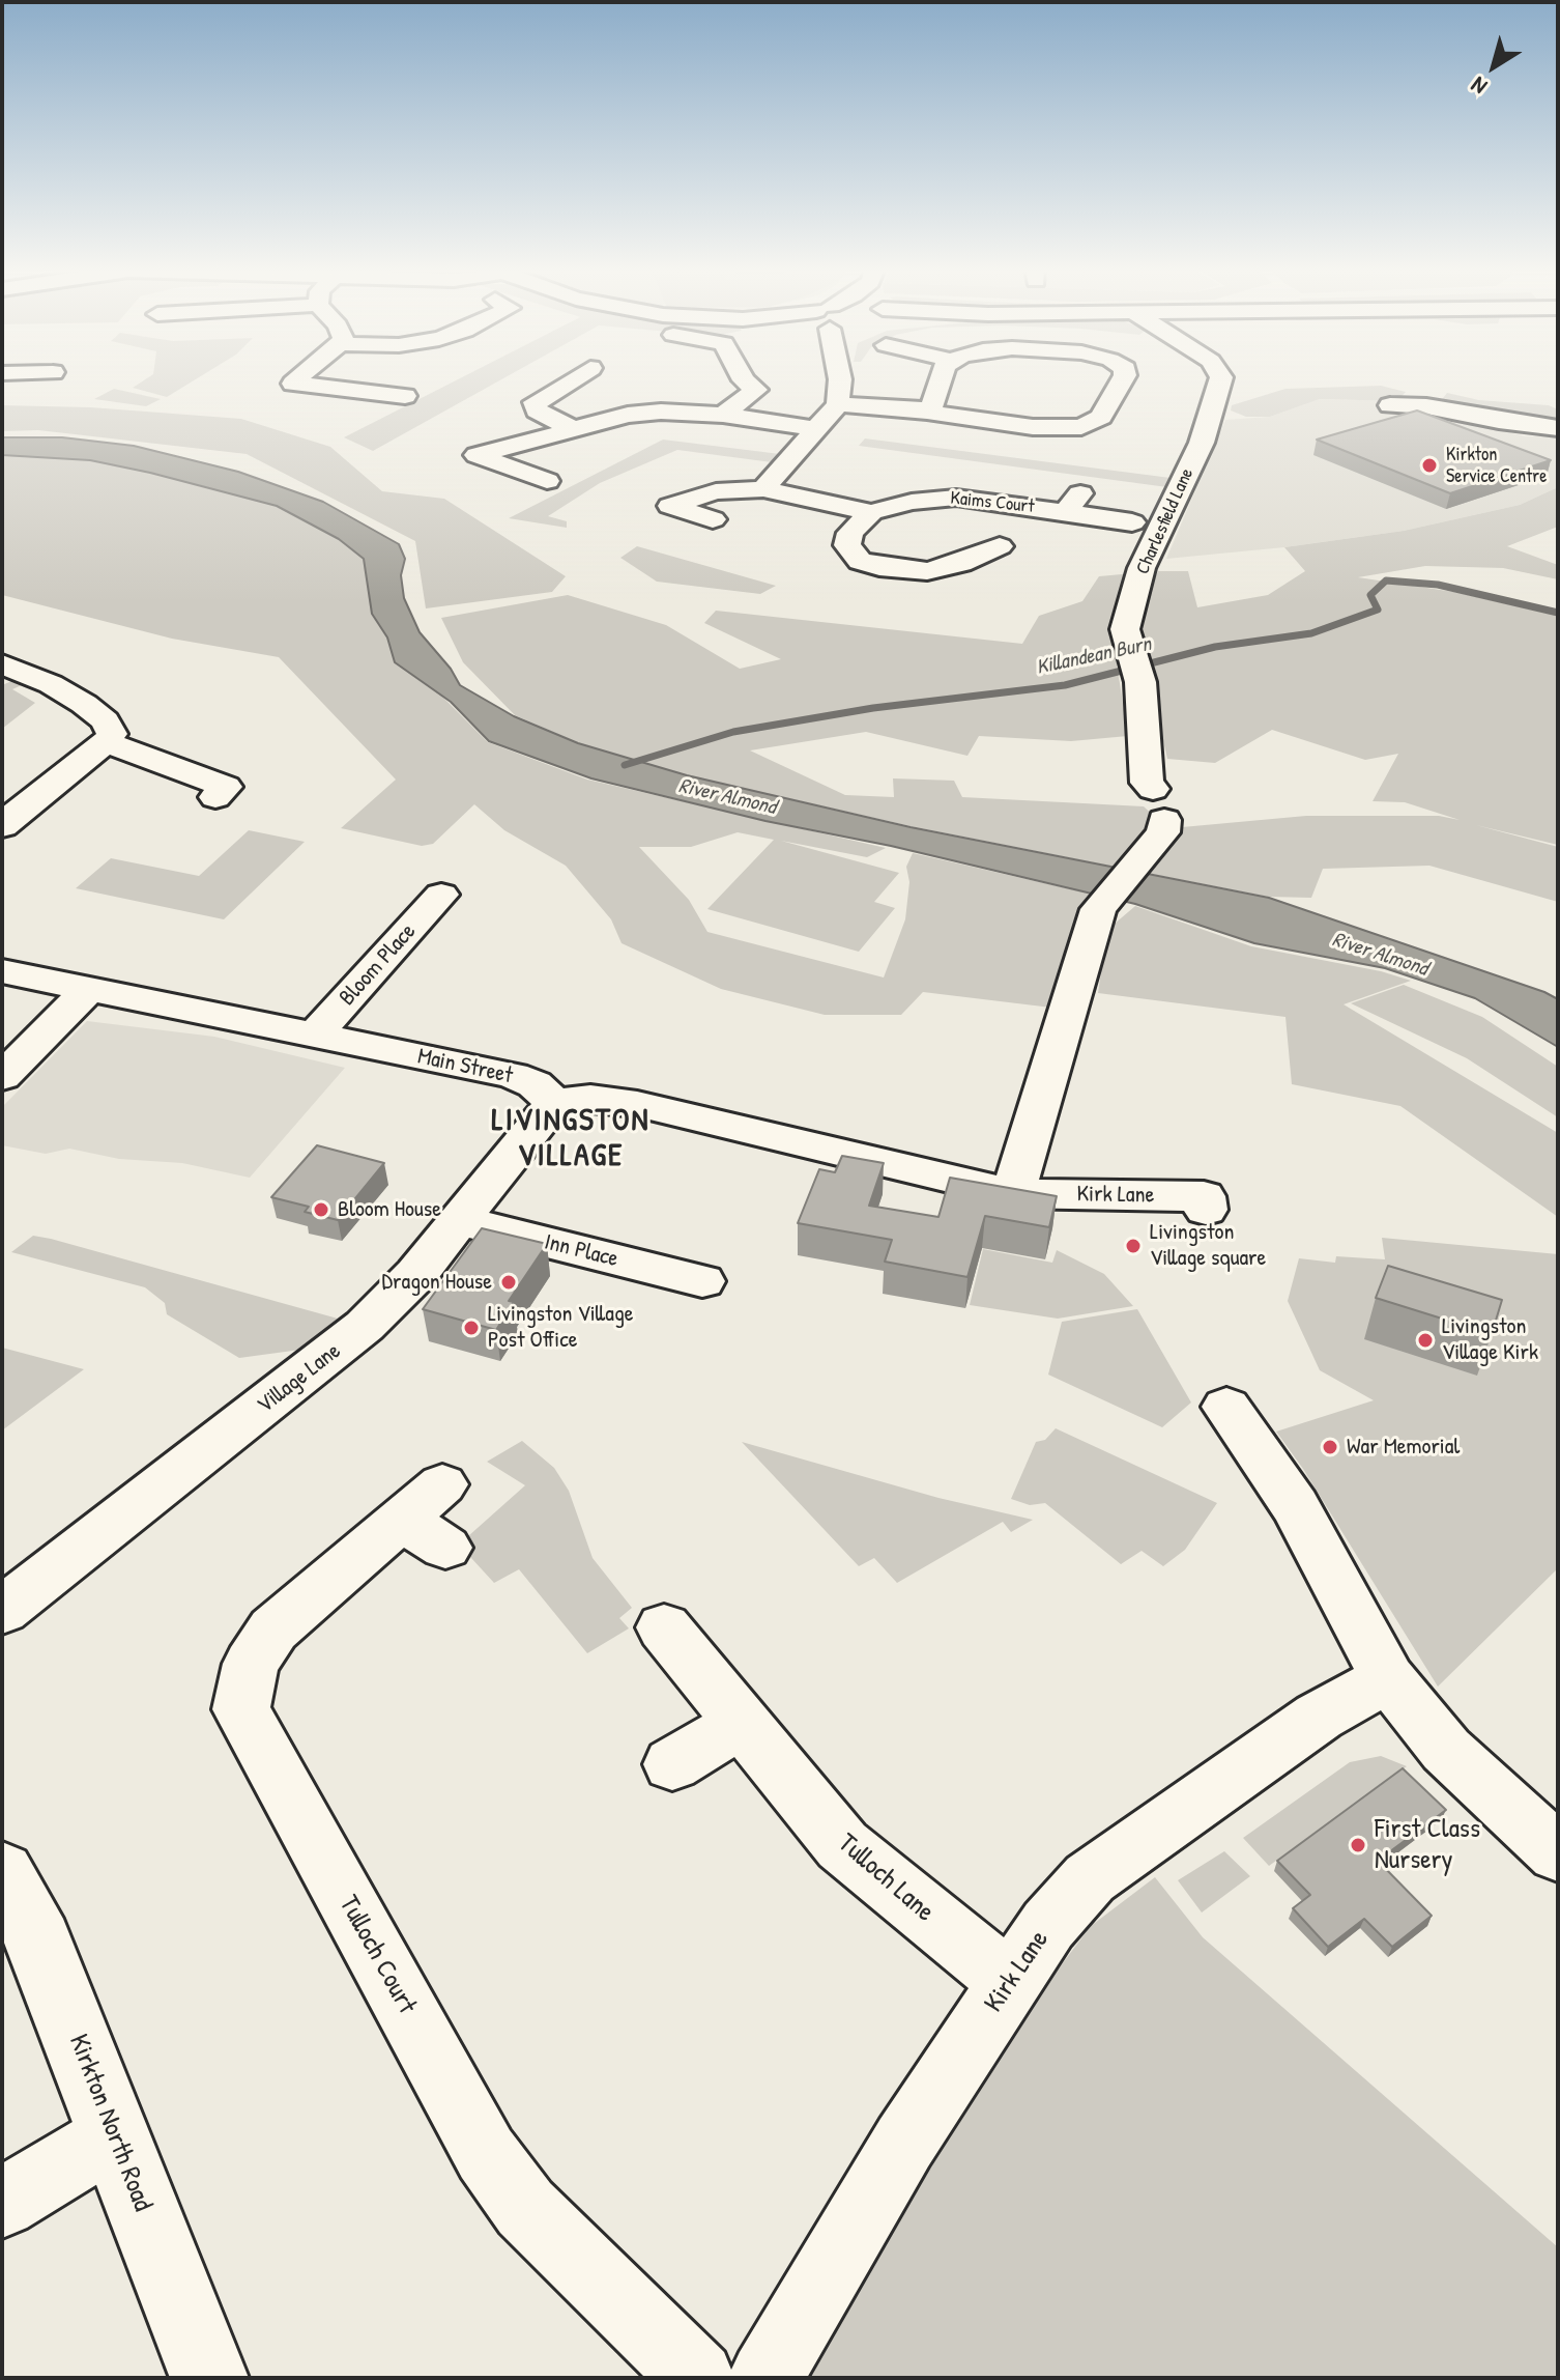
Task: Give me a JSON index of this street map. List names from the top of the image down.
{
  "streets": {
    "main road": ["Kirkton North Road"],
    "street": [
      "Kaims Court",
      "Charlesfield Lane",
      "Bloom Place",
      "Main Street",
      "Kirk Lane",
      "Inn Place",
      "Village Lane",
      "Tulloch Lane",
      "Tulloch Court"
    ]
  },
  "crossings": [
    ["Charlesfield Lane", "Kirk Lane"],
    ["Bloom Place", "Main Street"],
    ["Main Street", "Village Lane"],
    ["Kirk Lane", "Tulloch Lane"],
    ["Inn Place", "Village Lane"]
  ],
  "districts": ["LIVINGSTON VILLAGE"],
  "water": ["Killandean Burn", "River Almond"],
  "places": [
    "Kirkton Service Centre",
    "Bloom House",
    "Livingston Village square",
    "Dragon House",
    "Livingston Village Post Office",
    "Livingston Village Kirk",
    "War Memorial",
    "First Class Nursery"
  ],
  "north": "bottom left"
}
